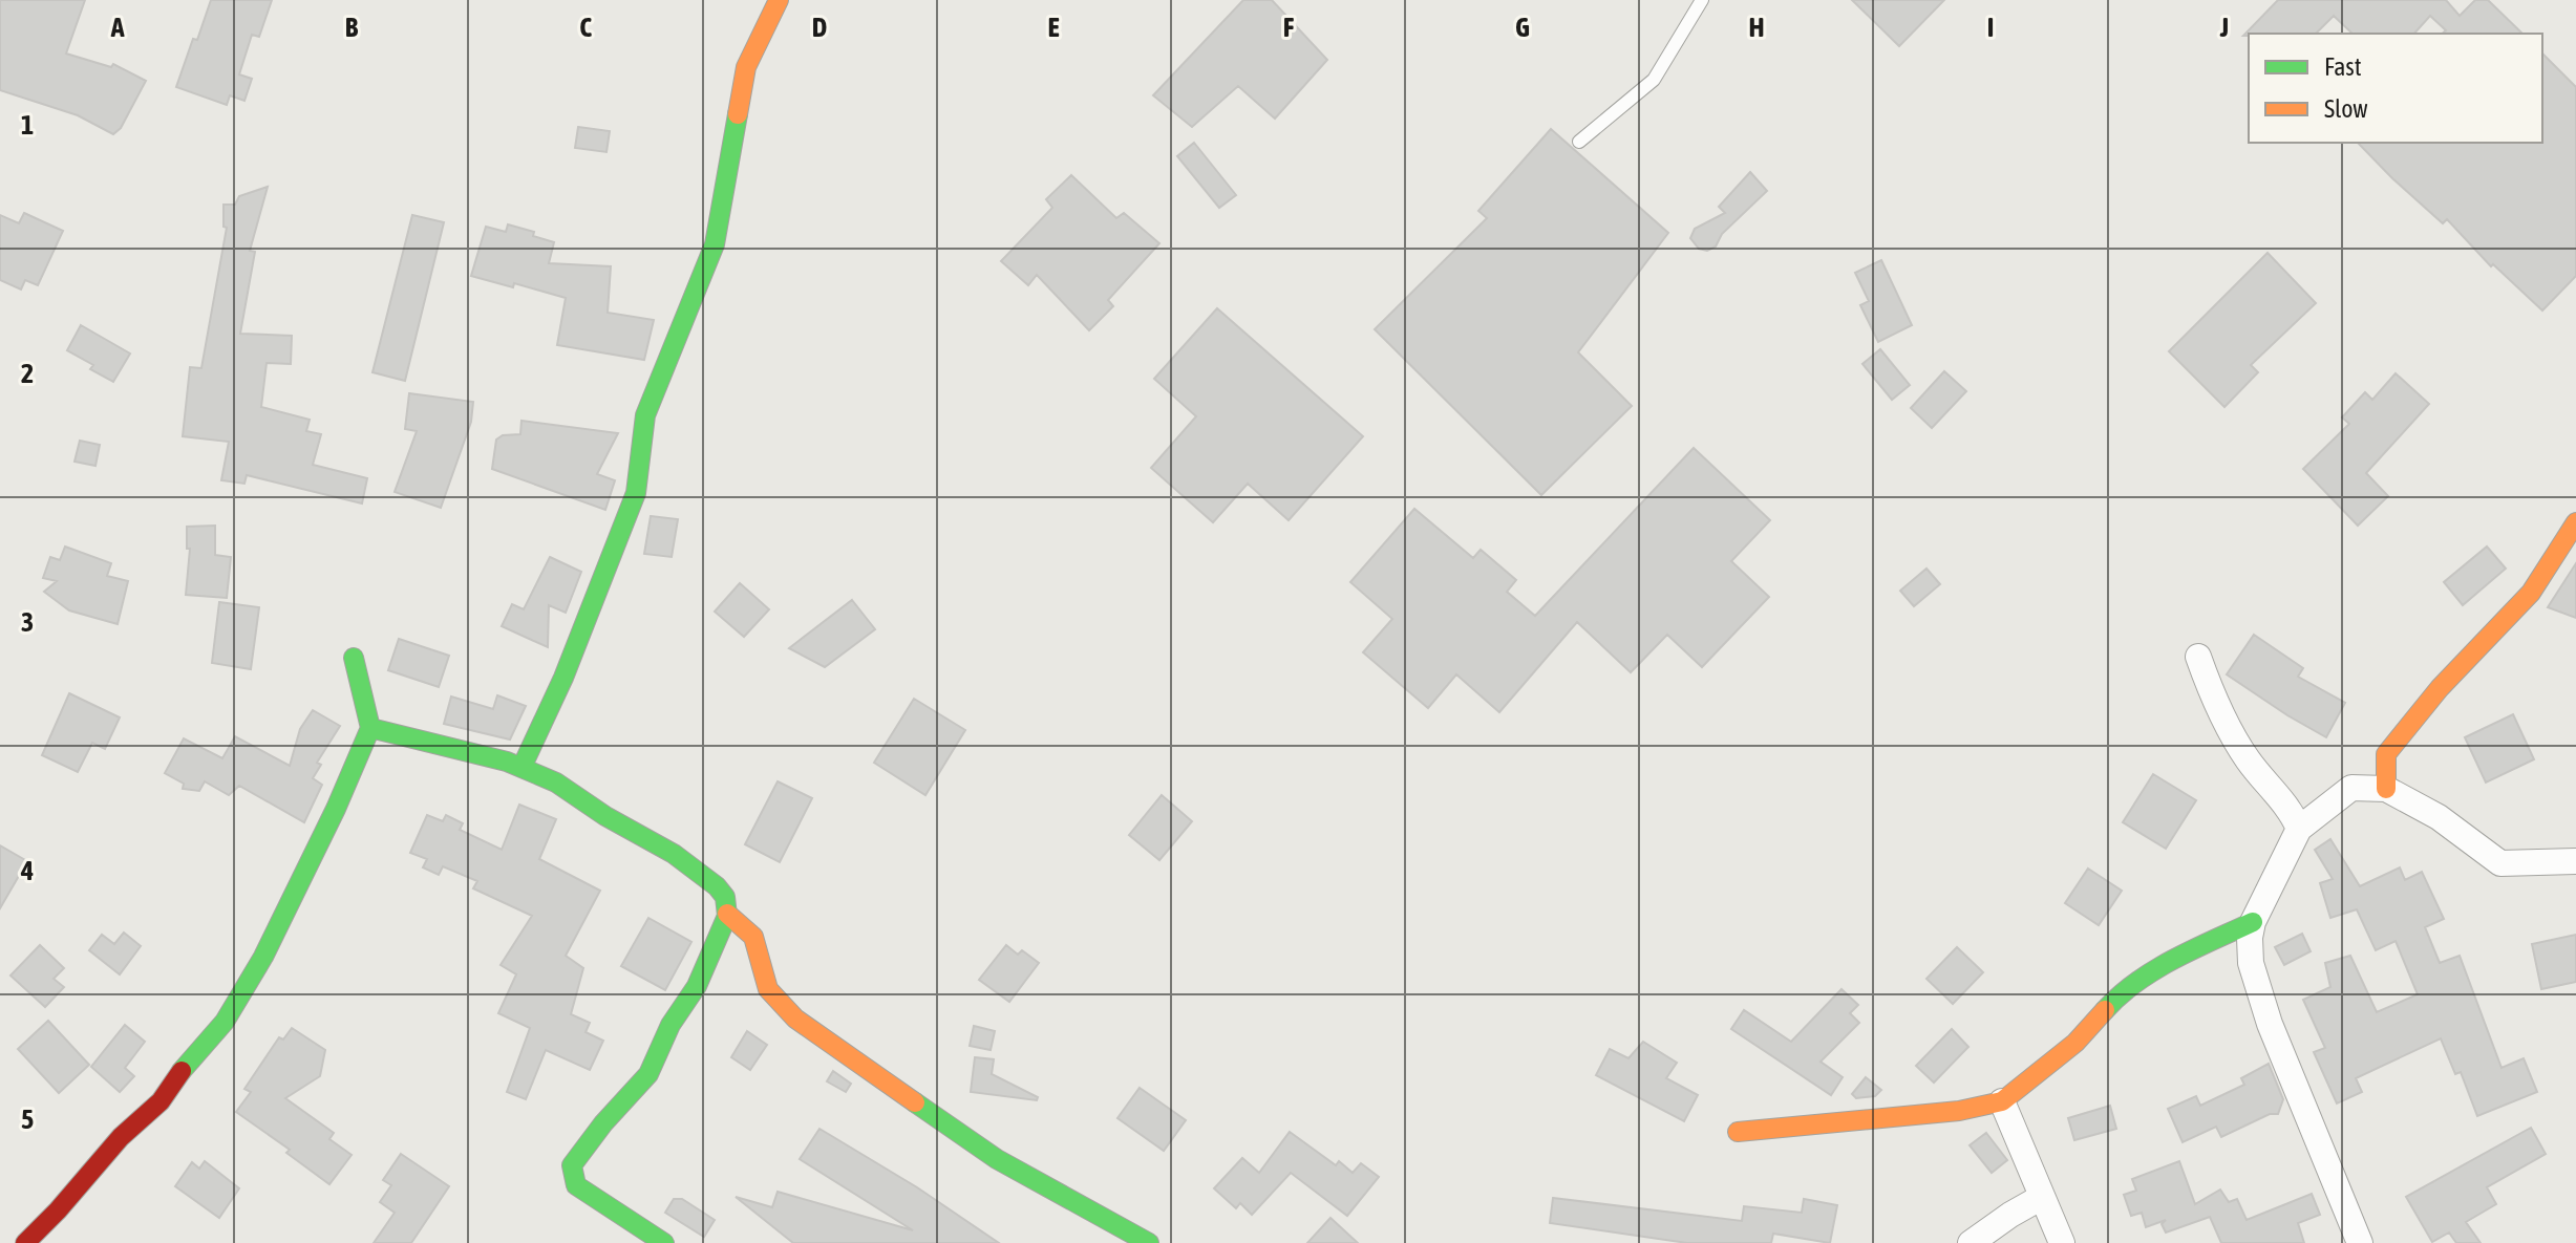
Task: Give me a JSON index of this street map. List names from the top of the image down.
{
  "legend": ["Fast", "Slow"],
  "grid": {
    "columns": [
      "A",
      "B",
      "C",
      "D",
      "E",
      "F",
      "G",
      "H",
      "I",
      "J"
    ],
    "rows": [
      "1",
      "2",
      "3",
      "4",
      "5"
    ]
  }
}
